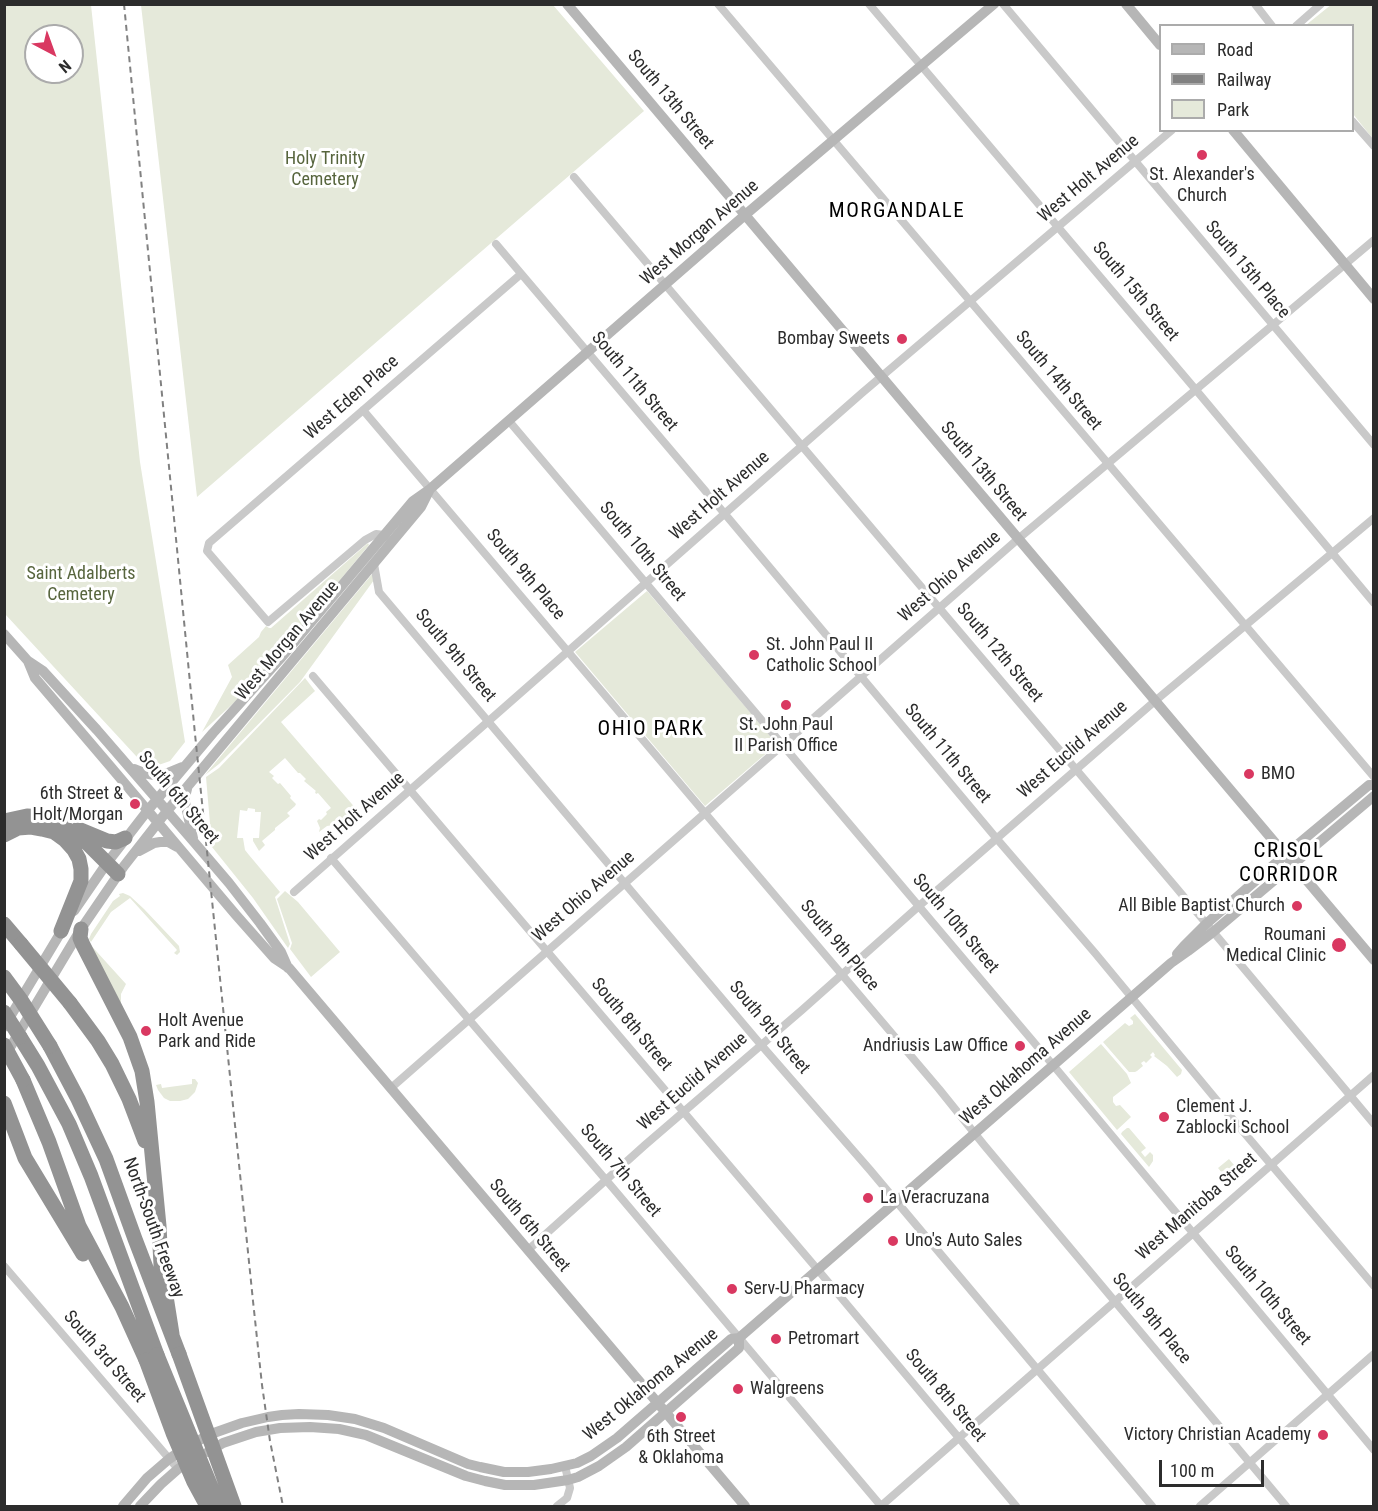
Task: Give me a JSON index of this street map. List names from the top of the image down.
{
  "streets": {
    "highway": ["North-South Freeway"],
    "street": [
      "South 13th Street",
      "West Holt Avenue",
      "West Morgan Avenue",
      "South 15th Place",
      "South 15th Street",
      "South 14th Street",
      "South 11th Street",
      "West Eden Place",
      "South 10th Street",
      "South 9th Place",
      "West Ohio Avenue",
      "South 12th Street",
      "South 9th Street",
      "West Euclid Avenue",
      "South 6th Street",
      "South 8th Street",
      "West Oklahoma Avenue",
      "South 7th Street",
      "West Manitoba Street",
      "South 3rd Street"
    ]
  },
  "crossings": [
    ["South 13th Street", "West Holt Avenue"],
    ["South 13th Street", "West Morgan Avenue"],
    ["South 13th Street", "West Ohio Avenue"],
    ["South 13th Street", "West Euclid Avenue"],
    ["South 13th Street", "West Oklahoma Avenue"],
    ["West Holt Avenue", "South 15th Place"],
    ["West Holt Avenue", "South 15th Street"],
    ["West Holt Avenue", "South 14th Street"],
    ["West Holt Avenue", "South 11th Street"],
    ["West Holt Avenue", "South 10th Street"],
    ["West Holt Avenue", "South 9th Place"],
    ["West Holt Avenue", "South 12th Street"],
    ["West Holt Avenue", "South 9th Street"],
    ["West Holt Avenue", "South 8th Street"],
    ["West Holt Avenue", "South 7th Street"],
    ["West Morgan Avenue", "South 15th Street"],
    ["West Morgan Avenue", "South 14th Street"],
    ["West Morgan Avenue", "South 11th Street"],
    ["West Morgan Avenue", "West Eden Place"],
    ["West Morgan Avenue", "South 10th Street"],
    ["West Morgan Avenue", "South 9th Place"],
    ["West Morgan Avenue", "South 12th Street"],
    ["West Morgan Avenue", "South 9th Street"],
    ["West Morgan Avenue", "South 6th Street"],
    ["South 15th Place", "West Ohio Avenue"],
    ["South 15th Street", "West Ohio Avenue"],
    ["South 15th Street", "West Euclid Avenue"],
    ["South 14th Street", "West Ohio Avenue"],
    ["South 14th Street", "West Euclid Avenue"],
    ["South 11th Street", "West Eden Place"],
    ["South 11th Street", "West Ohio Avenue"],
    ["South 11th Street", "West Euclid Avenue"],
    ["South 11th Street", "West Oklahoma Avenue"],
    ["South 11th Street", "West Manitoba Street"],
    ["West Eden Place", "South 9th Place"],
    ["South 10th Street", "West Ohio Avenue"],
    ["South 10th Street", "West Euclid Avenue"],
    ["South 10th Street", "West Oklahoma Avenue"],
    ["South 10th Street", "West Manitoba Street"],
    ["South 9th Place", "West Ohio Avenue"],
    ["South 9th Place", "West Euclid Avenue"],
    ["South 9th Place", "West Oklahoma Avenue"],
    ["South 9th Place", "West Manitoba Street"],
    ["West Ohio Avenue", "South 12th Street"],
    ["West Ohio Avenue", "South 9th Street"],
    ["West Ohio Avenue", "South 6th Street"],
    ["West Ohio Avenue", "South 8th Street"],
    ["West Ohio Avenue", "South 7th Street"],
    ["South 12th Street", "West Euclid Avenue"],
    ["South 12th Street", "West Oklahoma Avenue"],
    ["South 12th Street", "West Manitoba Street"],
    ["South 9th Street", "West Euclid Avenue"],
    ["South 9th Street", "West Oklahoma Avenue"],
    ["South 9th Street", "West Manitoba Street"],
    ["West Euclid Avenue", "South 6th Street"],
    ["West Euclid Avenue", "South 8th Street"],
    ["West Euclid Avenue", "South 7th Street"],
    ["South 6th Street", "West Oklahoma Avenue"],
    ["South 8th Street", "West Oklahoma Avenue"],
    ["South 8th Street", "West Manitoba Street"],
    ["West Oklahoma Avenue", "South 7th Street"],
    ["West Oklahoma Avenue", "South 3rd Street"],
    ["South 7th Street", "West Manitoba Street"]
  ],
  "districts": ["MORGANDALE", "OHIO PARK", "CRISOL CORRIDOR"],
  "parks": ["Holy Trinity Cemetery", "Saint Adalberts Cemetery"],
  "places": [
    "St. Alexander's Church",
    "Bombay Sweets",
    "St. John Paul II Catholic School",
    "St. John Paul II Parish Office",
    "BMO",
    "6th Street & Holt/Morgan",
    "All Bible Baptist Church",
    "Roumani Medical Clinic",
    "Holt Avenue Park and Ride",
    "Andriusis Law Office",
    "Clement J. Zablocki School",
    "La Veracruzana",
    "Uno's Auto Sales",
    "Serv-U Pharmacy",
    "Petromart",
    "Walgreens",
    "6th Street & Oklahoma",
    "Victory Christian Academy"
  ],
  "legend": ["Road", "Railway", "Park"],
  "scale_bar": "100 m",
  "north": "bottom right"
}
